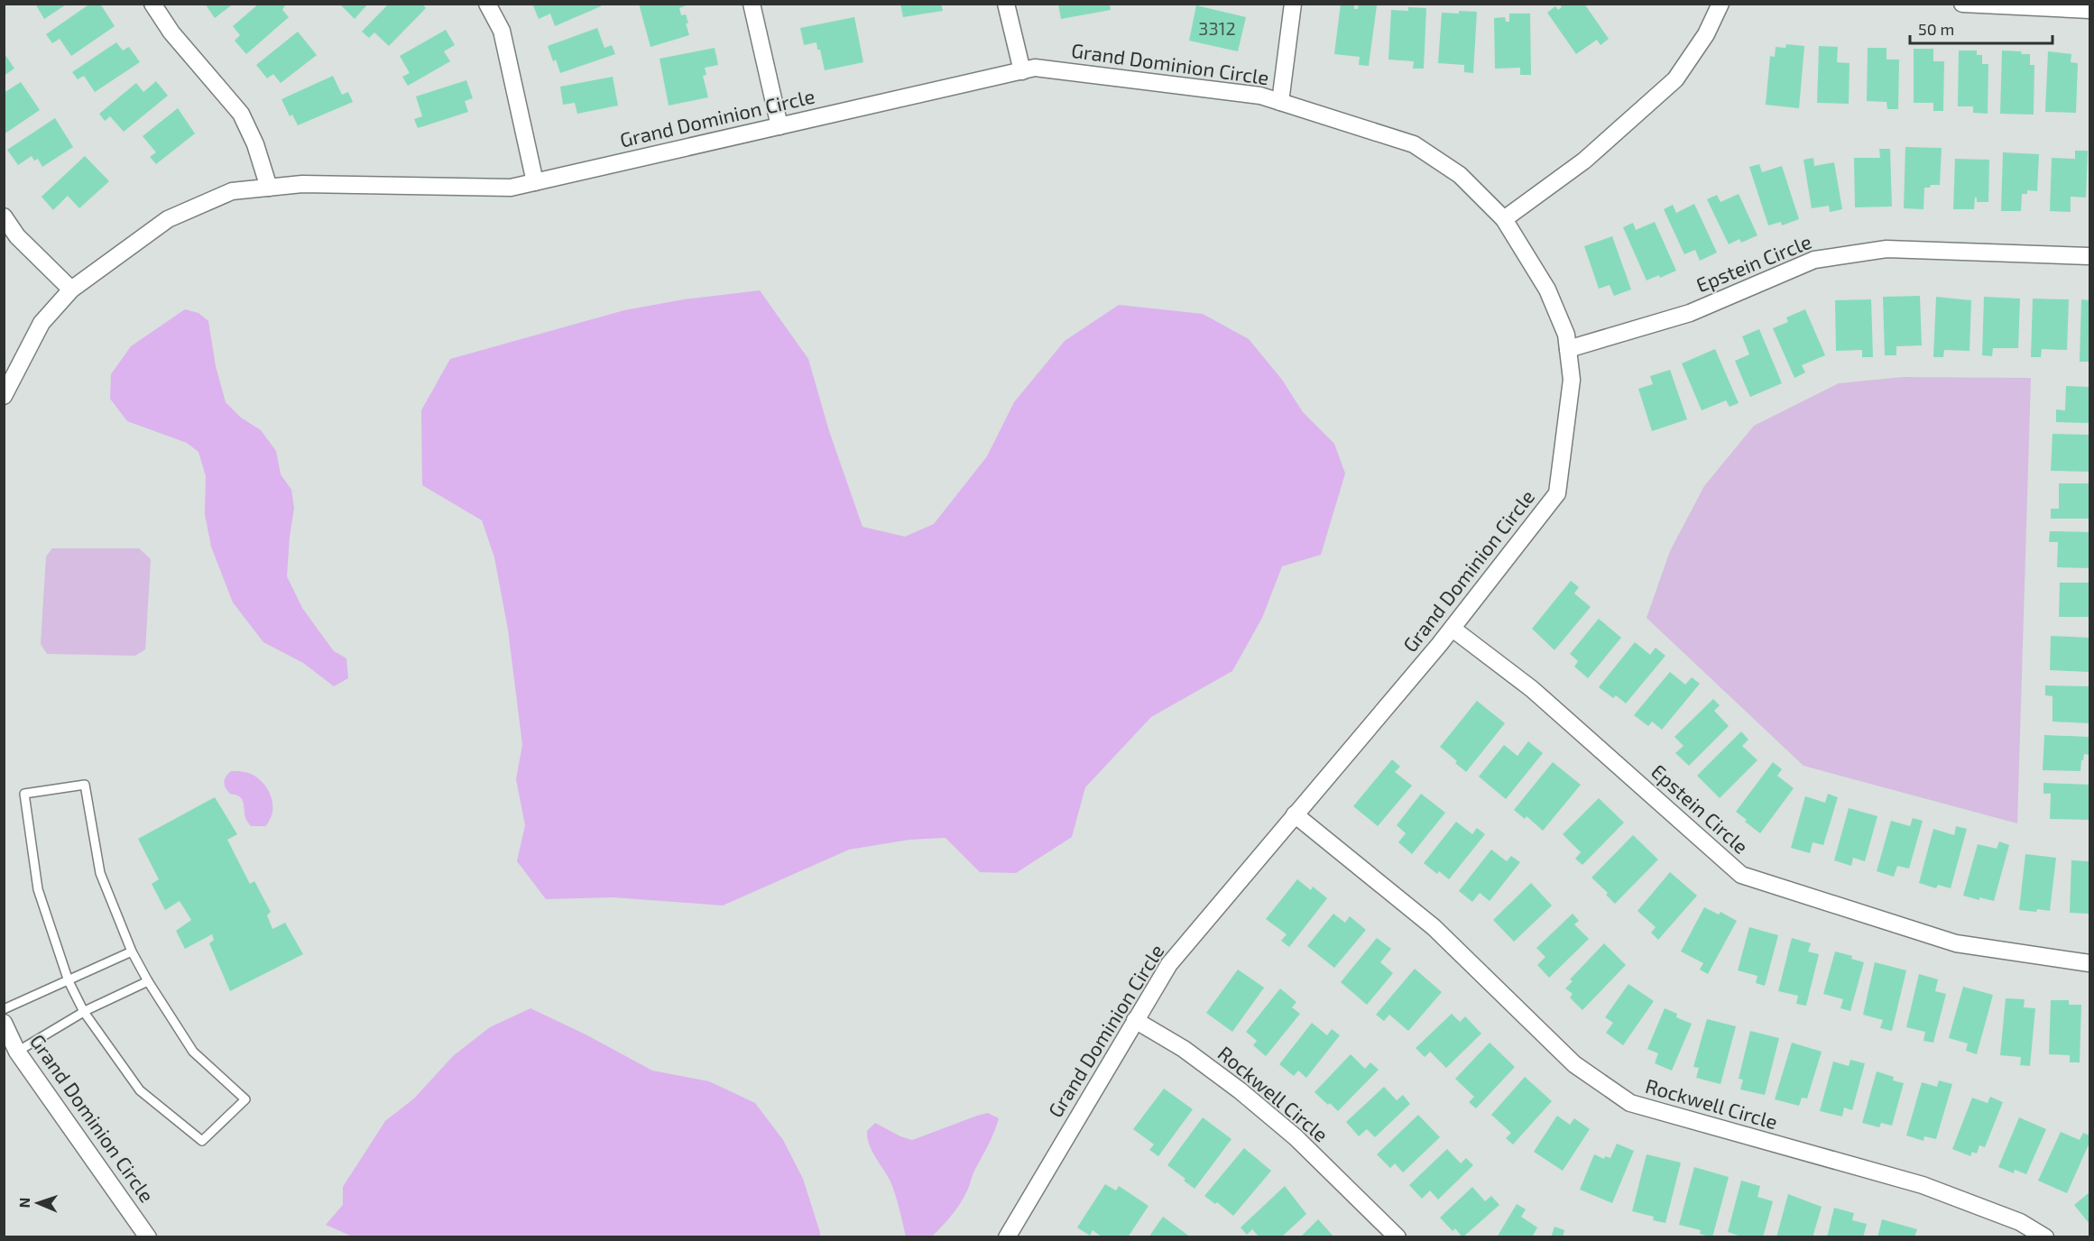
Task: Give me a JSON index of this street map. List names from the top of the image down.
{
  "streets": {
    "street": ["Grand Dominion Circle", "Epstein Circle", "Rockwell Circle"]
  },
  "crossings": [
    ["Grand Dominion Circle", "Epstein Circle"],
    ["Grand Dominion Circle", "Rockwell Circle"]
  ],
  "house_numbers": ["3312"],
  "scale_bar": "50 m",
  "north": "left"
}
